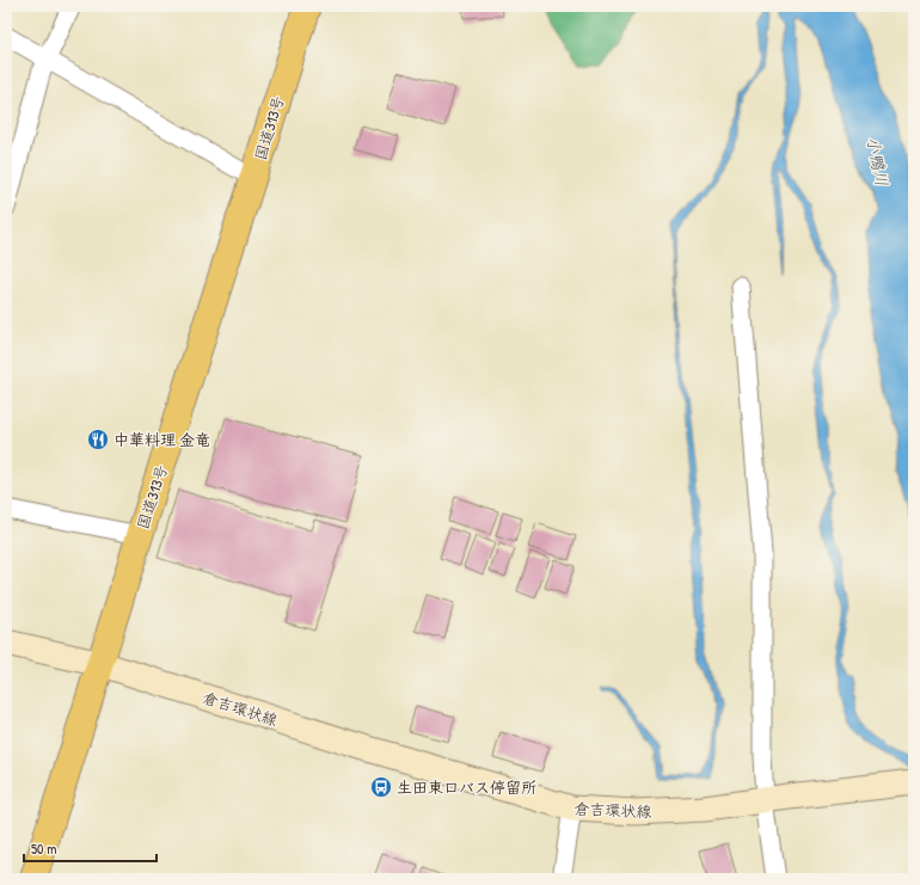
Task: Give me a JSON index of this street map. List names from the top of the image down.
{
  "streets": {
    "highway": ["国道313号"],
    "main road": ["倉吉環状線"]
  },
  "crossings": [
    ["国道313号", "倉吉環状線"]
  ],
  "water": ["小鴨川"],
  "places": {
    "restaurant": ["中華料理 金竜"],
    "bus stop": ["生田東口バス停留所"]
  },
  "scale_bar": "50 m"
}
